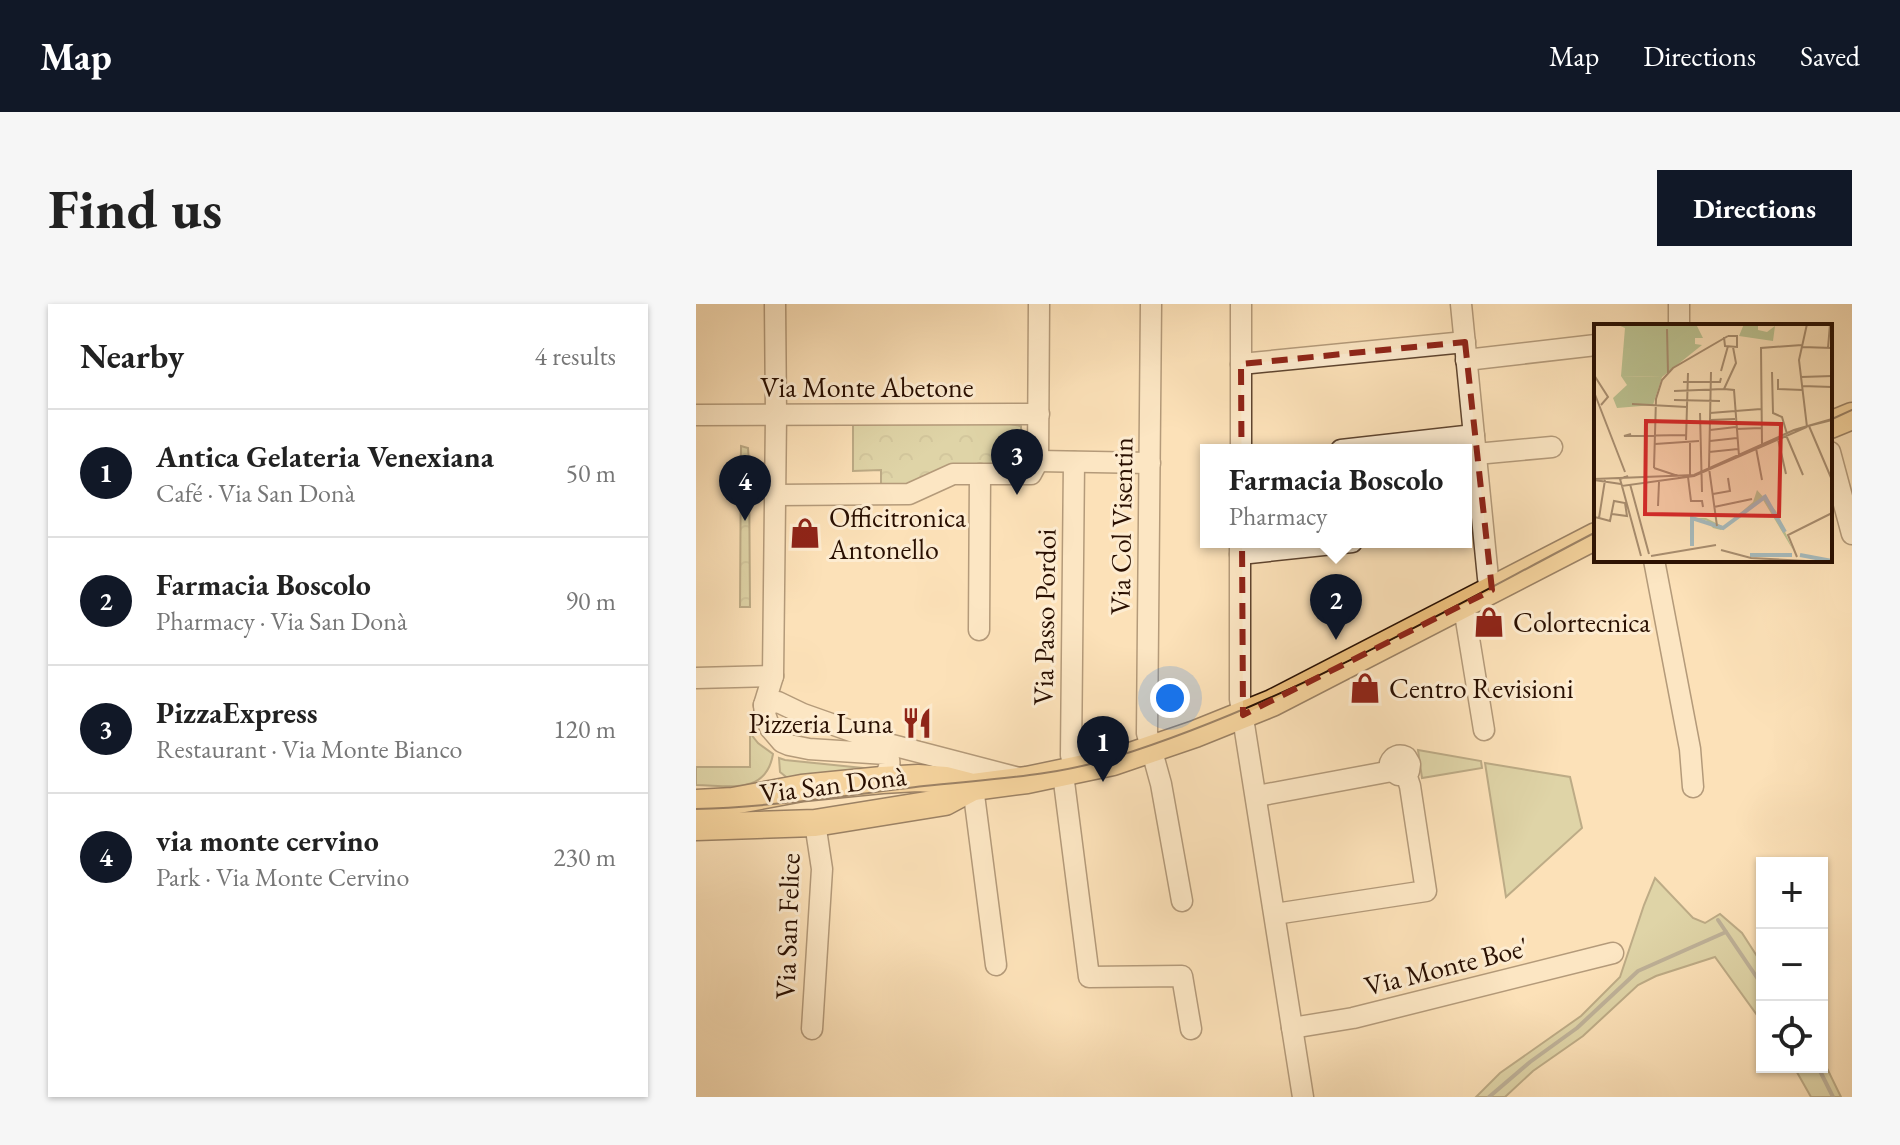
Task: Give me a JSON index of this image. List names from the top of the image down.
{
  "streets": {
    "main road": ["Via San Donà"],
    "street": [
      "Via Monte Abetone",
      "Via Col Visentin",
      "Via Passo Pordoi",
      "Via San Felice",
      "Via Monte Boe'"
    ]
  },
  "crossings": [
    ["Via Col Visentin", "Via San Donà"],
    ["Via Passo Pordoi", "Via San Donà"],
    ["Via San Donà", "Via San Felice"]
  ],
  "places": {
    "shop": ["Officitronica Antonello", "Colortecnica", "Centro Revisioni"],
    "restaurant": ["Pizzeria Luna"]
  },
  "page": {
    "header": "Map",
    "nav": ["Map", "Directions", "Saved"],
    "buttons": "Directions",
    "title": "Find us",
    "heading": ["Nearby", "4 results"],
    "list": [
      {
        "mark": "1",
        "name": "Antica Gelateria Venexiana",
        "note": "Café · Via San Donà",
        "value": "50 m"
      },
      {
        "mark": "2",
        "name": "Farmacia Boscolo",
        "note": "Pharmacy · Via San Donà",
        "value": "90 m"
      },
      {
        "mark": "3",
        "name": "PizzaExpress",
        "note": "Restaurant · Via Monte Bianco",
        "value": "120 m"
      },
      {
        "mark": "4",
        "name": "via monte cervino",
        "note": "Park · Via Monte Cervino",
        "value": "230 m"
      }
    ],
    "pins": [
      "3",
      "4",
      "2",
      "1"
    ],
    "popup": ["Farmacia Boscolo", "Pharmacy"],
    "map_buttons": ["+", "−"]
  }
}
